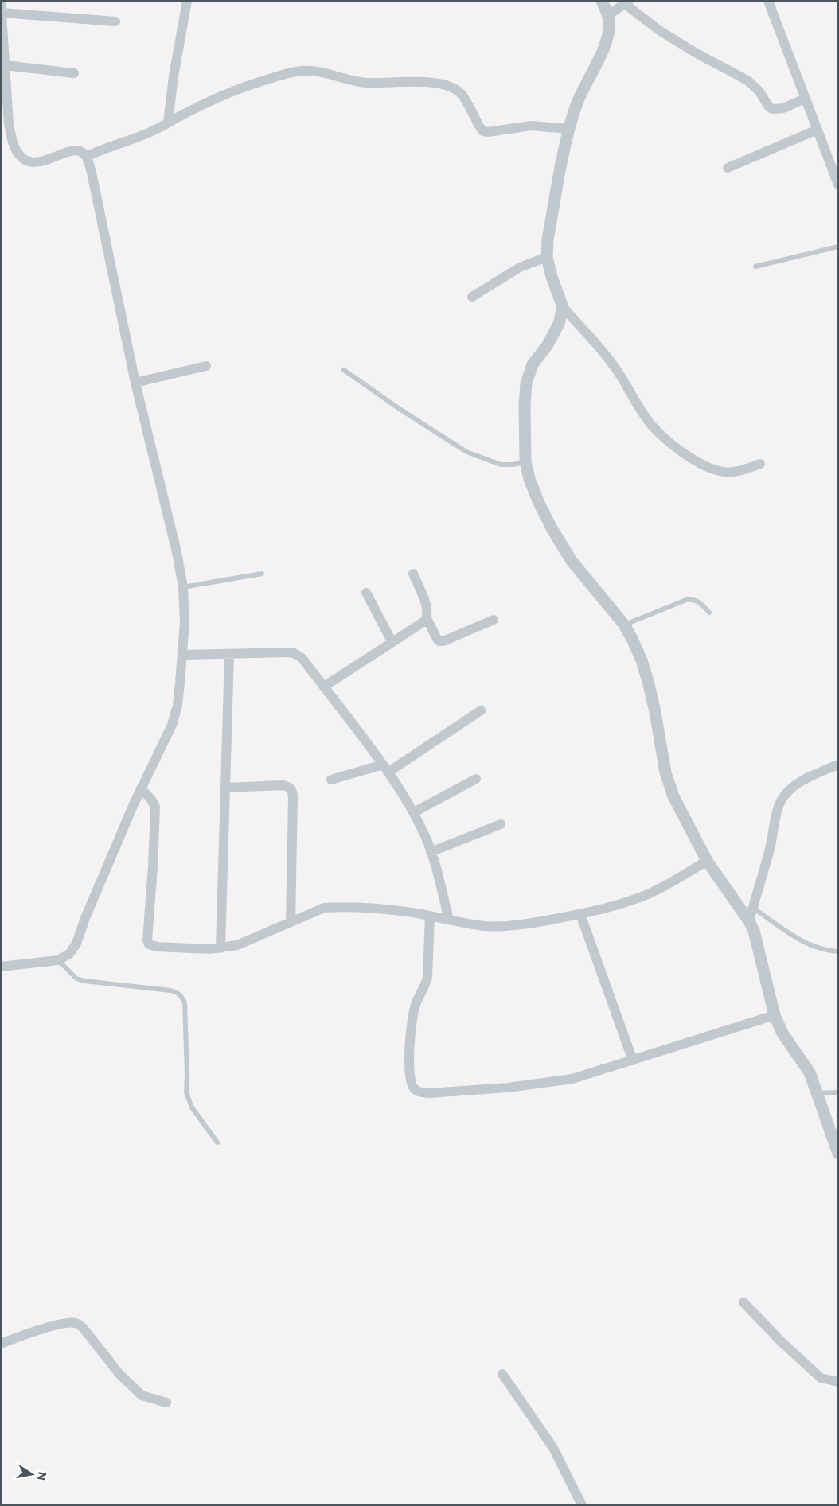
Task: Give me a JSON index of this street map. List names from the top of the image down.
{
  "north": "right"
}
